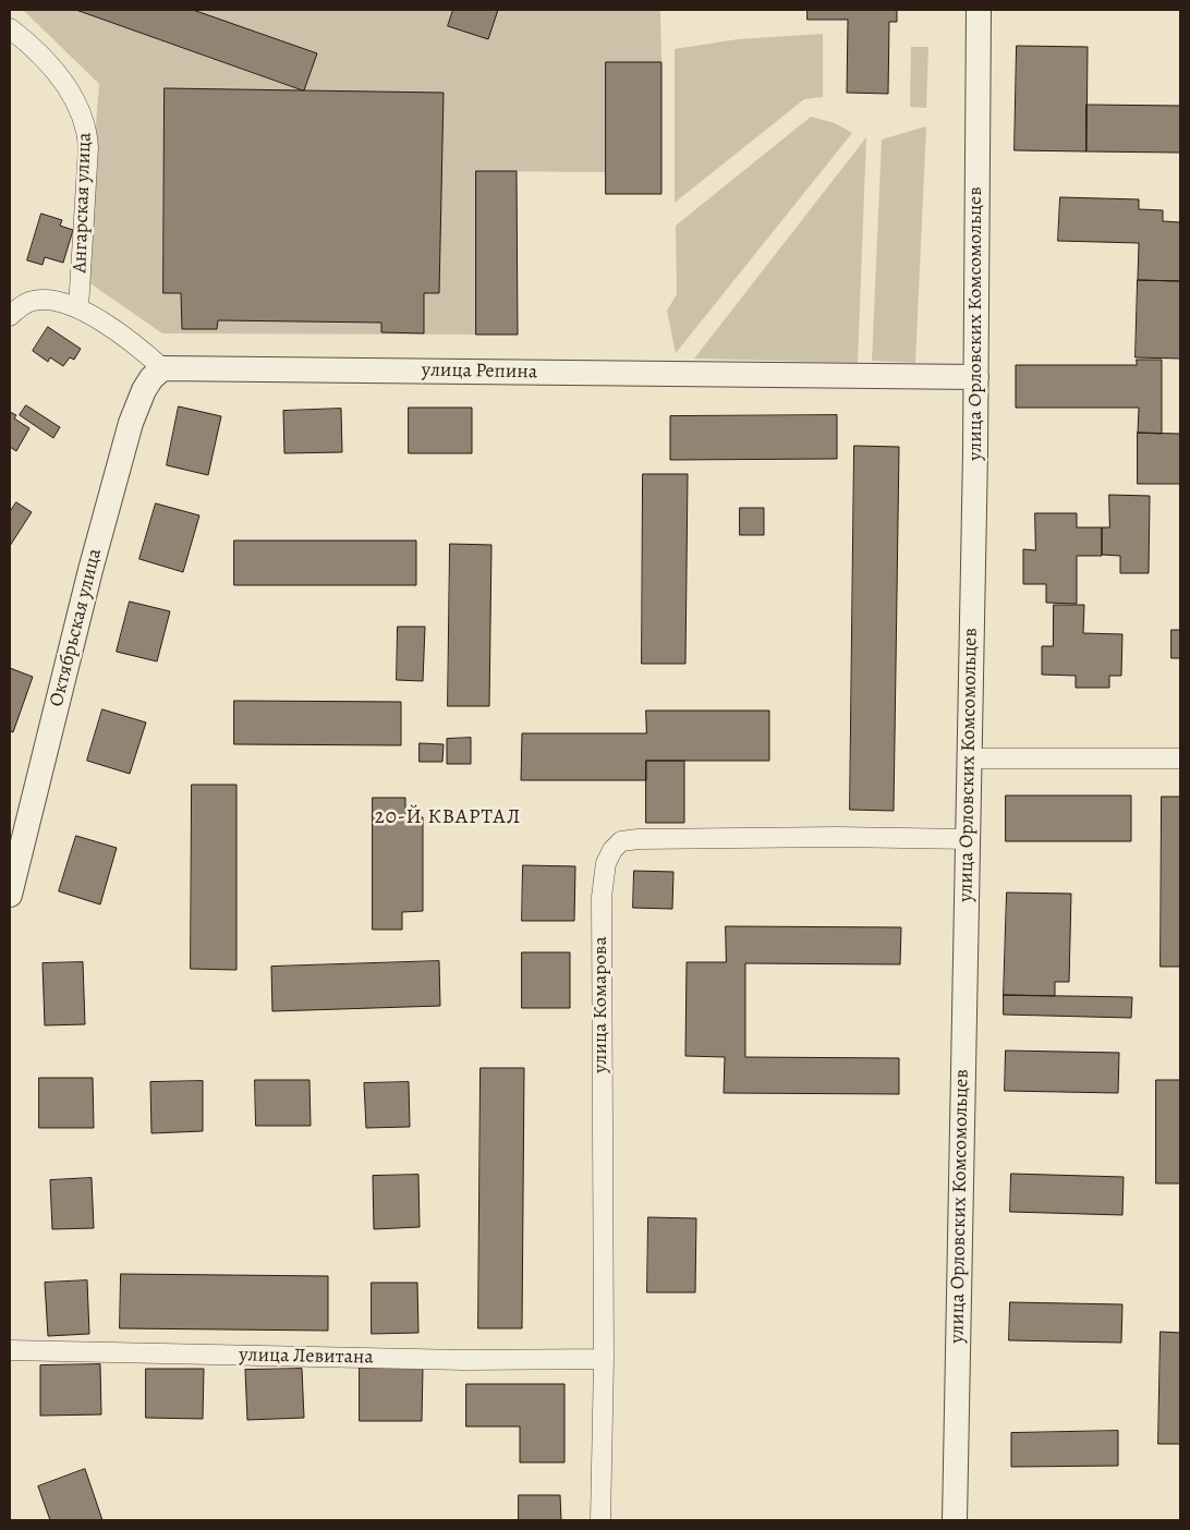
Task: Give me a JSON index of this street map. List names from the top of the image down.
{
  "streets": {
    "street": [
      "Ангарская улица",
      "улица Орловских Комсомольцев",
      "улица Репина",
      "Октябрьская улица",
      "улица Комарова",
      "улица Левитана"
    ]
  },
  "crossings": [
    ["улица Орловских Комсомольцев", "улица Репина"],
    ["улица Орловских Комсомольцев", "улица Комарова"],
    ["улица Репина", "Октябрьская улица"],
    ["улица Комарова", "улица Левитана"]
  ],
  "districts": ["20-Й КВАРТАЛ"]
}
